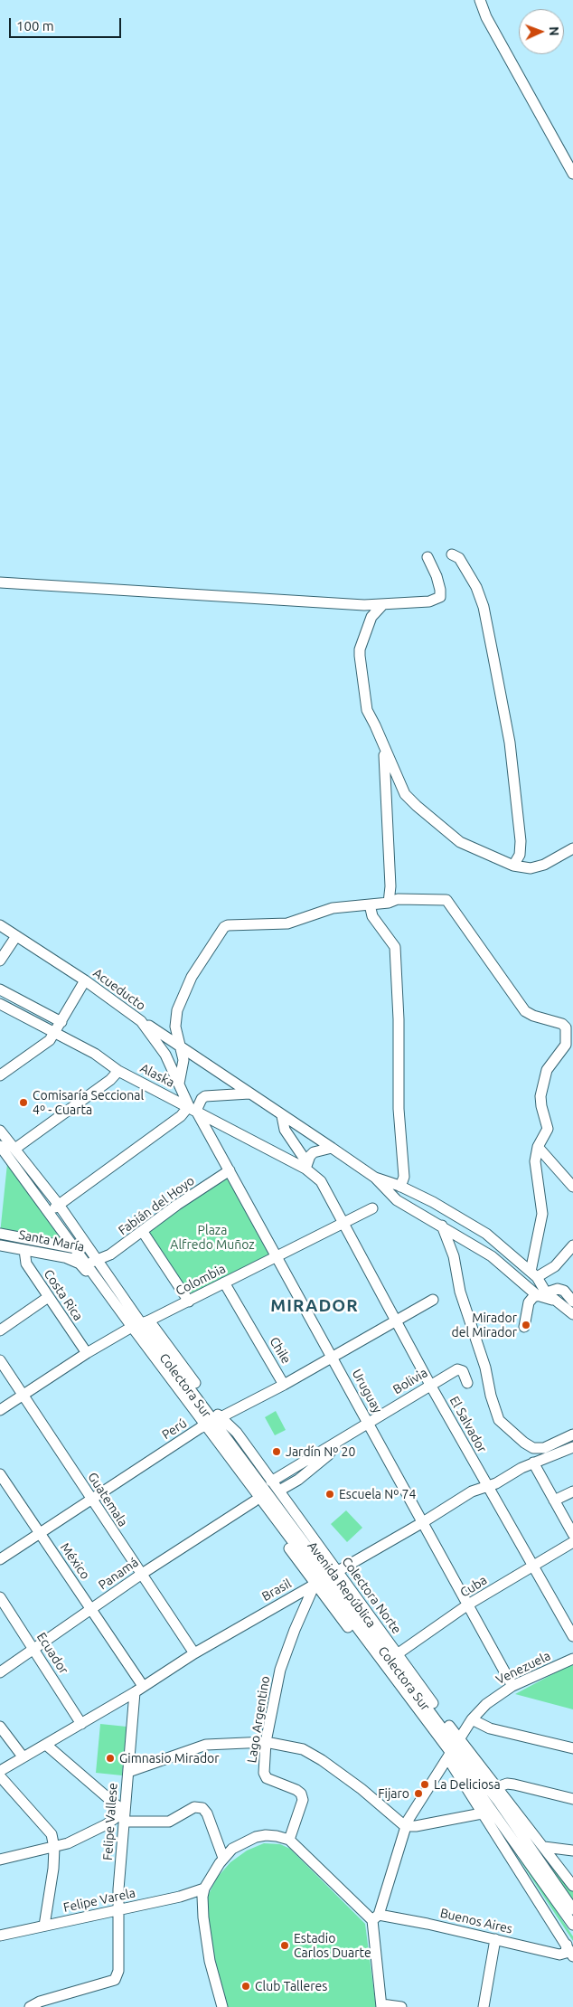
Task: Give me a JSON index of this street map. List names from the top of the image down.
{
  "streets": {
    "street": [
      "Acueducto",
      "Alaska",
      "Fabián del Hoyo",
      "Santa María",
      "Colombia",
      "Costa Rica",
      "Chile",
      "Bolivia",
      "Colectora Sur",
      "Uruguay",
      "El Salvador",
      "Perú",
      "Guatemala",
      "México",
      "Panamá",
      "Avenida República",
      "Cuba",
      "Brasil",
      "Colectora Norte",
      "Ecuador",
      "Venezuela",
      "Lago Argentino",
      "Felipe Vallese",
      "Felipe Varela",
      "Buenos Aires"
    ]
  },
  "crossings": [
    ["Acueducto", "Alaska"],
    ["Acueducto", "Uruguay"],
    ["Alaska", "Uruguay"],
    ["Alaska", "El Salvador"],
    ["Fabián del Hoyo", "Santa María"],
    ["Fabián del Hoyo", "Uruguay"],
    ["Santa María", "Costa Rica"],
    ["Santa María", "Colectora Sur"],
    ["Colombia", "Costa Rica"],
    ["Colombia", "Chile"],
    ["Colombia", "Colectora Sur"],
    ["Colombia", "Uruguay"],
    ["Colombia", "El Salvador"],
    ["Colombia", "Guatemala"],
    ["Colombia", "Colectora Norte"],
    ["Chile", "Perú"],
    ["Bolivia", "Uruguay"],
    ["Bolivia", "El Salvador"],
    ["Bolivia", "Colectora Norte"],
    ["Colectora Sur", "Perú"],
    ["Colectora Sur", "Panamá"],
    ["Colectora Sur", "Avenida República"],
    ["Colectora Sur", "Brasil"],
    ["Colectora Sur", "Colectora Norte"],
    ["Colectora Sur", "Venezuela"],
    ["Colectora Sur", "Lago Argentino"],
    ["Colectora Sur", "Buenos Aires"],
    ["Uruguay", "Perú"],
    ["Uruguay", "Cuba"],
    ["Uruguay", "Brasil"],
    ["Uruguay", "Venezuela"],
    ["El Salvador", "Perú"],
    ["El Salvador", "Cuba"],
    ["El Salvador", "Brasil"],
    ["Perú", "Guatemala"],
    ["Perú", "México"],
    ["Perú", "Avenida República"],
    ["Perú", "Colectora Norte"],
    ["Guatemala", "Panamá"],
    ["Guatemala", "Brasil"],
    ["México", "Panamá"],
    ["México", "Brasil"],
    ["Panamá", "Ecuador"],
    ["Avenida República", "Brasil"],
    ["Avenida República", "Colectora Norte"],
    ["Avenida República", "Lago Argentino"],
    ["Cuba", "Colectora Norte"],
    ["Brasil", "Colectora Norte"],
    ["Brasil", "Ecuador"],
    ["Brasil", "Lago Argentino"],
    ["Colectora Norte", "Venezuela"],
    ["Colectora Norte", "Lago Argentino"],
    ["Venezuela", "Felipe Vallese"],
    ["Venezuela", "Buenos Aires"],
    ["Lago Argentino", "Felipe Vallese"],
    ["Felipe Vallese", "Felipe Varela"]
  ],
  "districts": ["MIRADOR"],
  "parks": ["Plaza Alfredo Muñoz"],
  "places": [
    "Comisaría Seccional 4º - Cuarta",
    "Mirador del Mirador",
    "Jardín Nº 20",
    "Escuela Nº 74",
    "Gimnasio Mirador",
    "La Deliciosa",
    "Fijaro",
    "Estadio Carlos Duarte",
    "Club Talleres"
  ],
  "scale_bar": "100 m",
  "north": "right"
}
